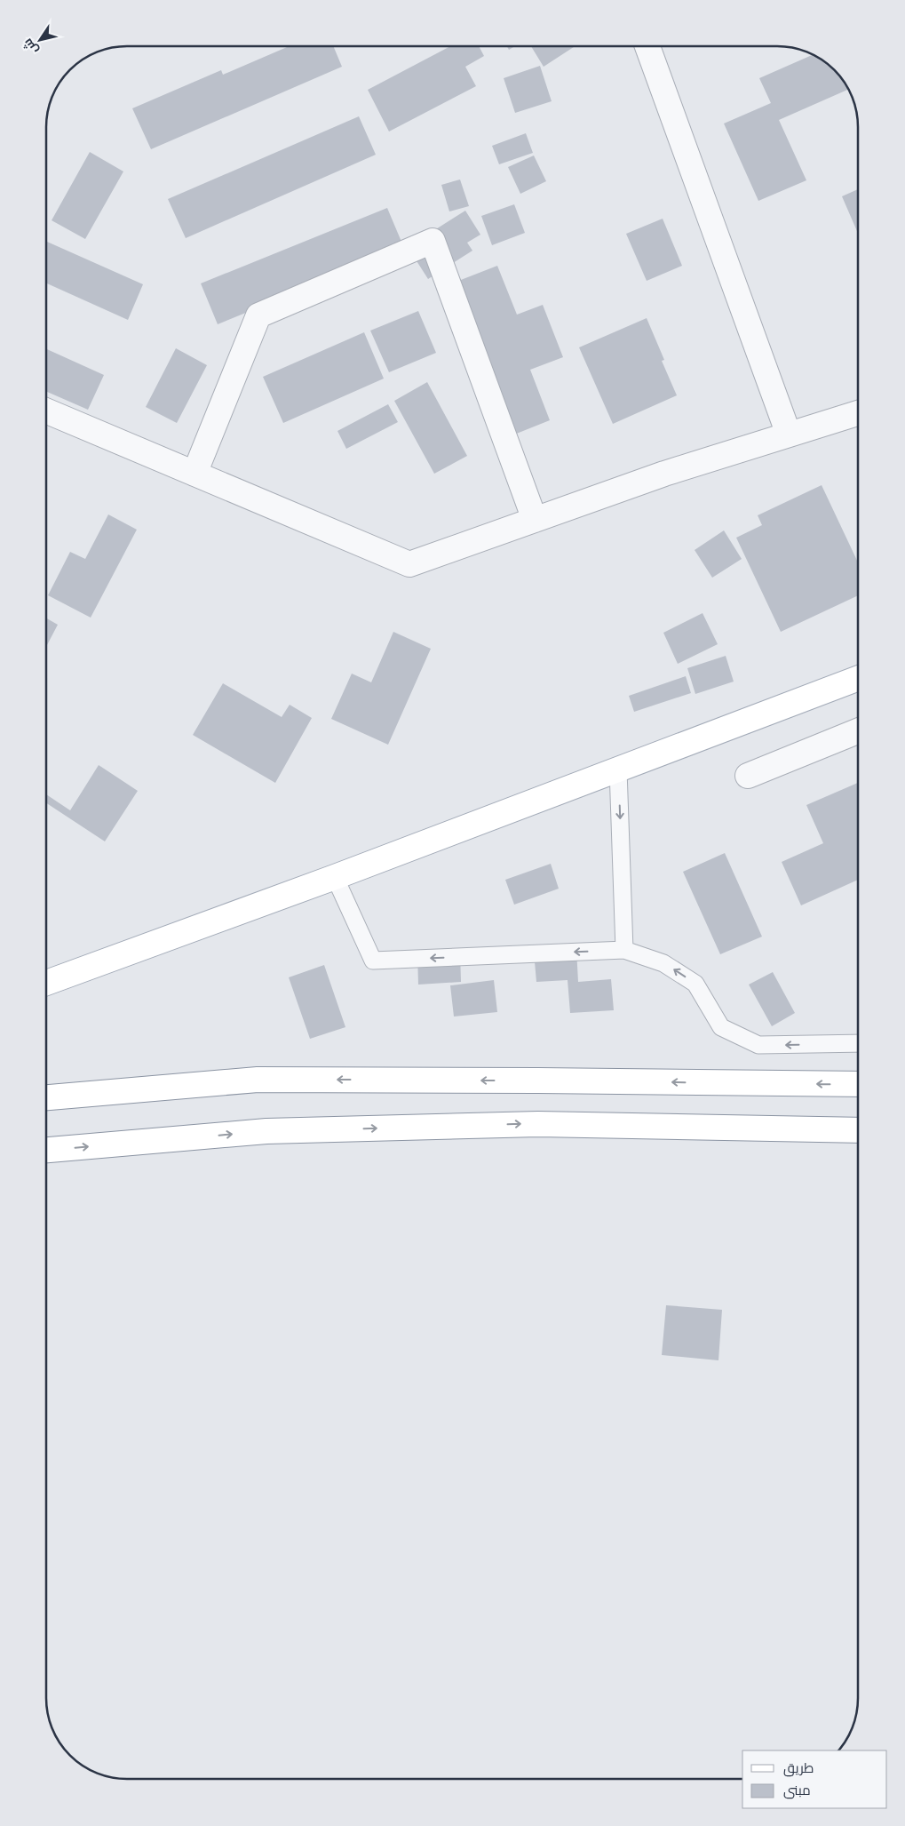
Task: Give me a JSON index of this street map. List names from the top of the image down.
{
  "legend": ["طريق", "مبنى"],
  "north": "bottom left"
}
